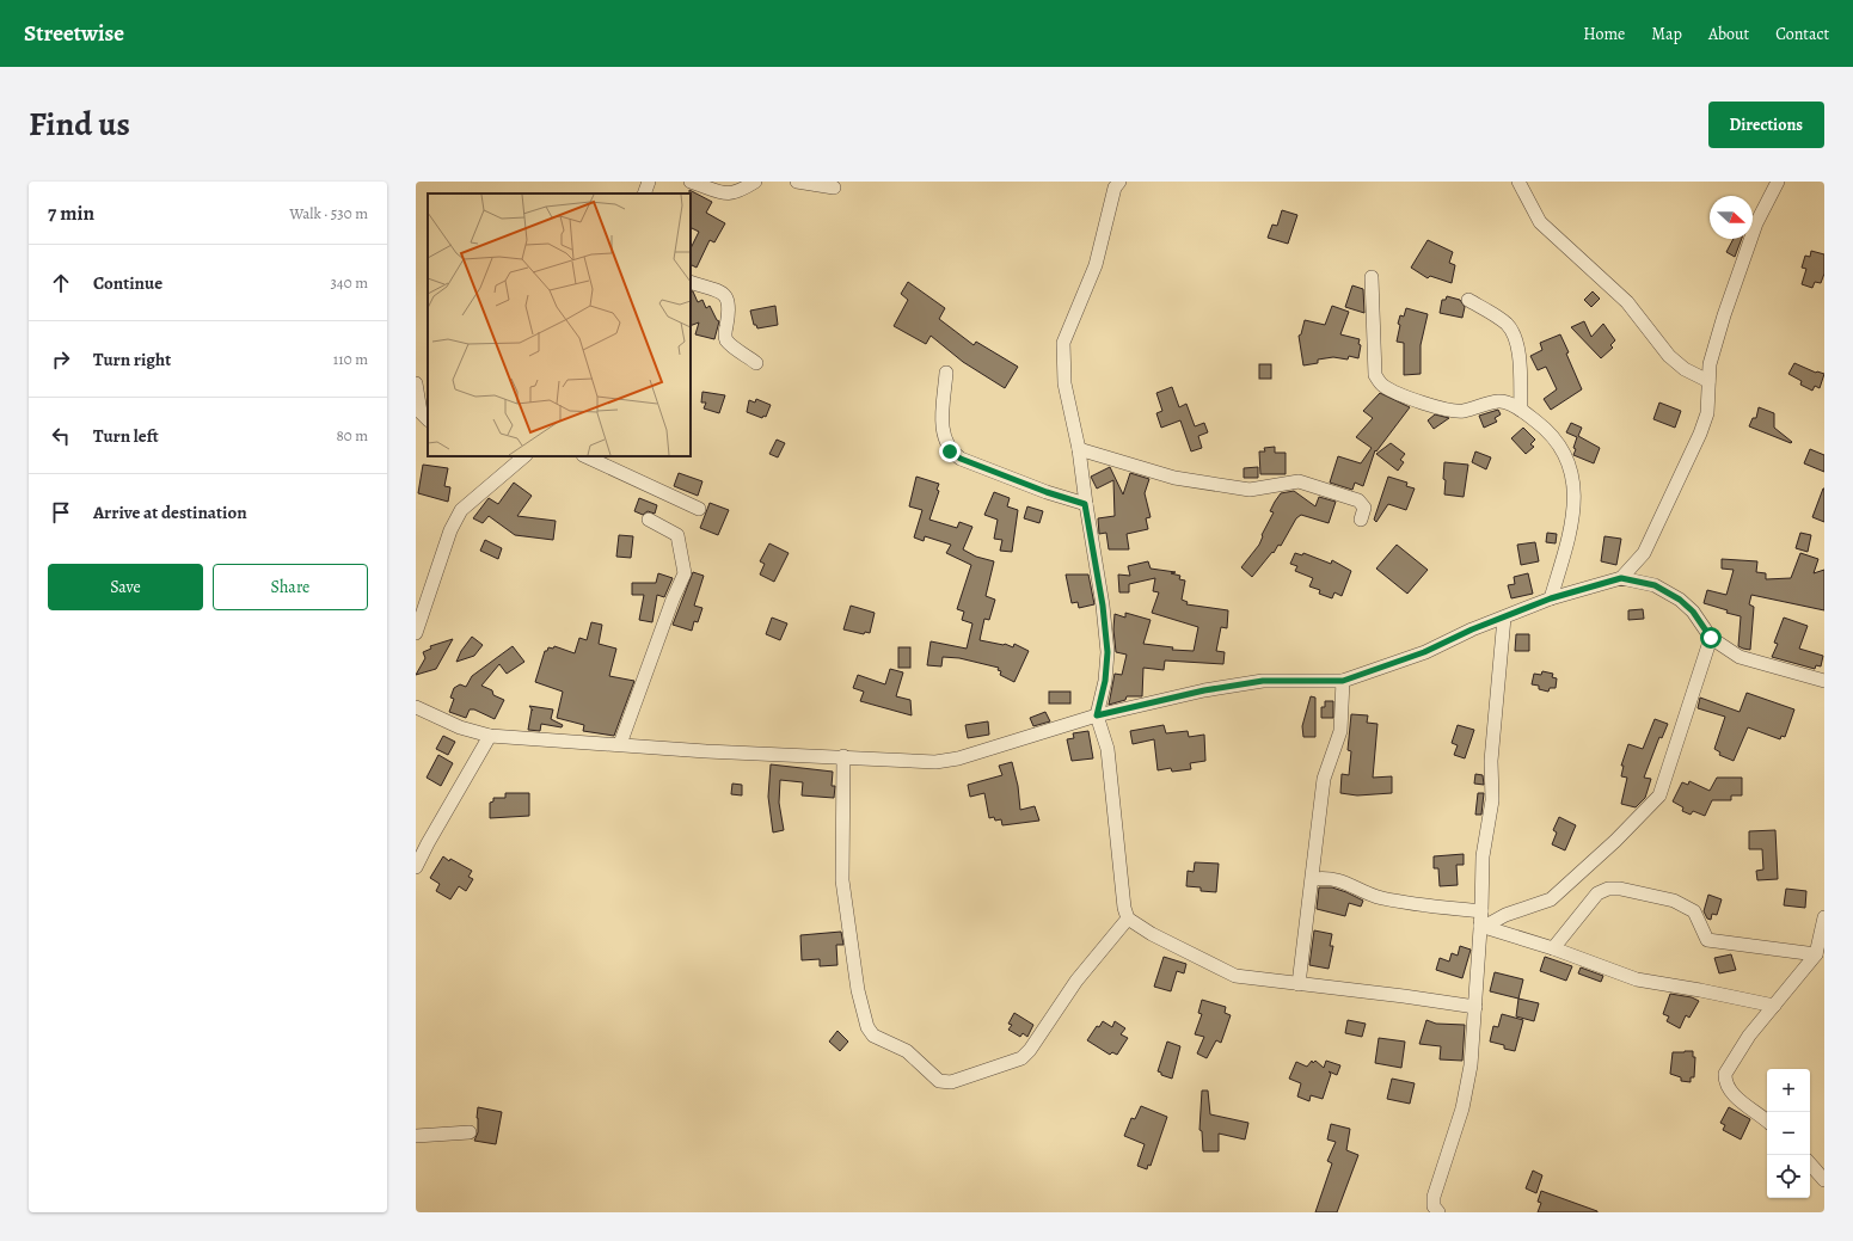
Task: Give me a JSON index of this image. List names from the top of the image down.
{
  "north": "right",
  "page": {
    "header": "Streetwise",
    "nav": [
      "Home",
      "Map",
      "About",
      "Contact"
    ],
    "title": "Find us",
    "buttons": [
      "Directions",
      ["Save", "Share"]
    ],
    "heading": ["7 min", "Walk · 530 m"],
    "list": [
      ["Continue", "340 m"],
      ["Turn right", "110 m"],
      ["Turn left", "80 m"],
      "Arrive at destination"
    ],
    "map_buttons": ["+", "−"]
  }
}
